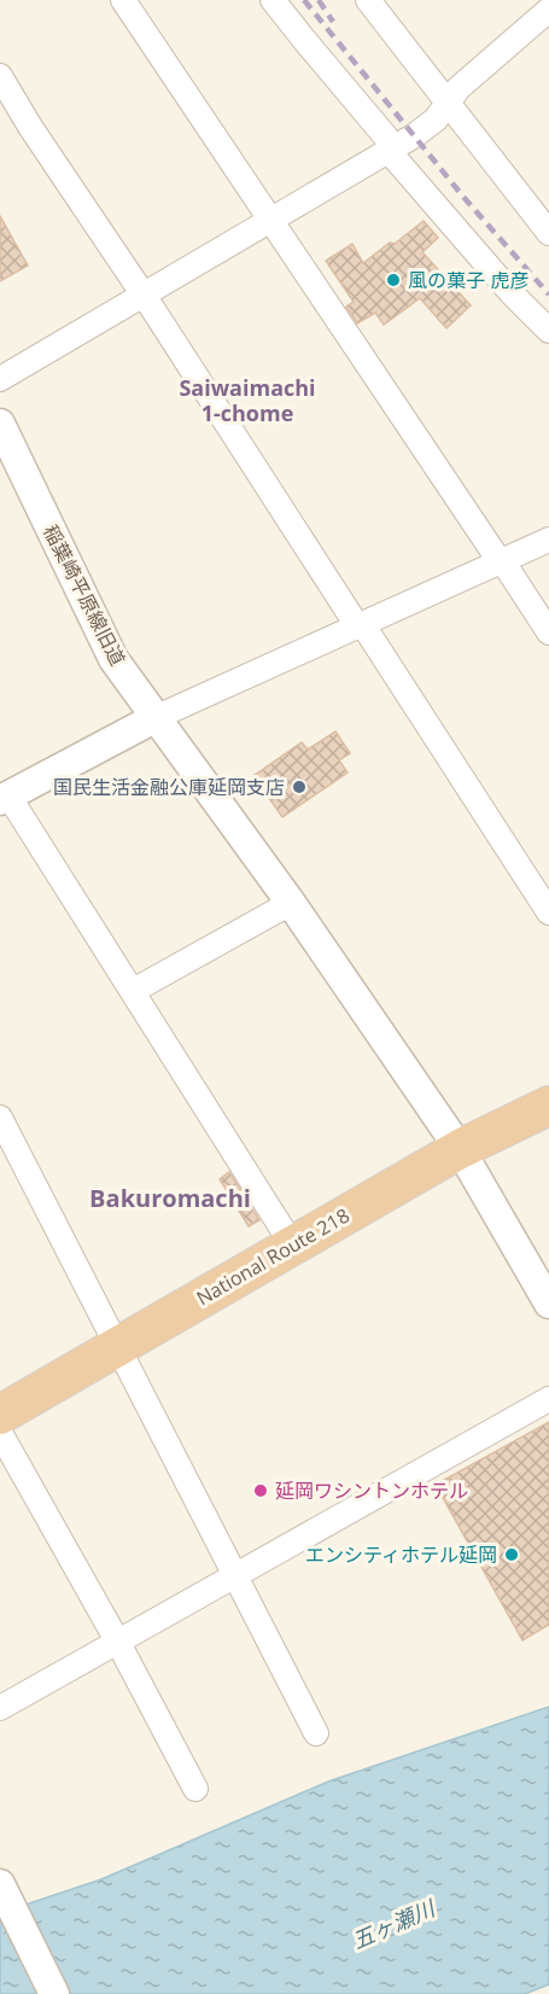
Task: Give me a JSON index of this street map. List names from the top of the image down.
{
  "streets": {
    "highway": ["National Route 218"],
    "street": ["稲葉崎平原線旧道"]
  },
  "crossings": [
    ["稲葉崎平原線旧道", "National Route 218"]
  ],
  "districts": ["Saiwaimachi 1-chome", "Bakuromachi"],
  "water": ["五ヶ瀬川"],
  "places": [
    "風の菓子 虎彦",
    "国民生活金融公庫延岡支店",
    "延岡ワシントンホテル",
    "エンシティホテル延岡"
  ]
}
